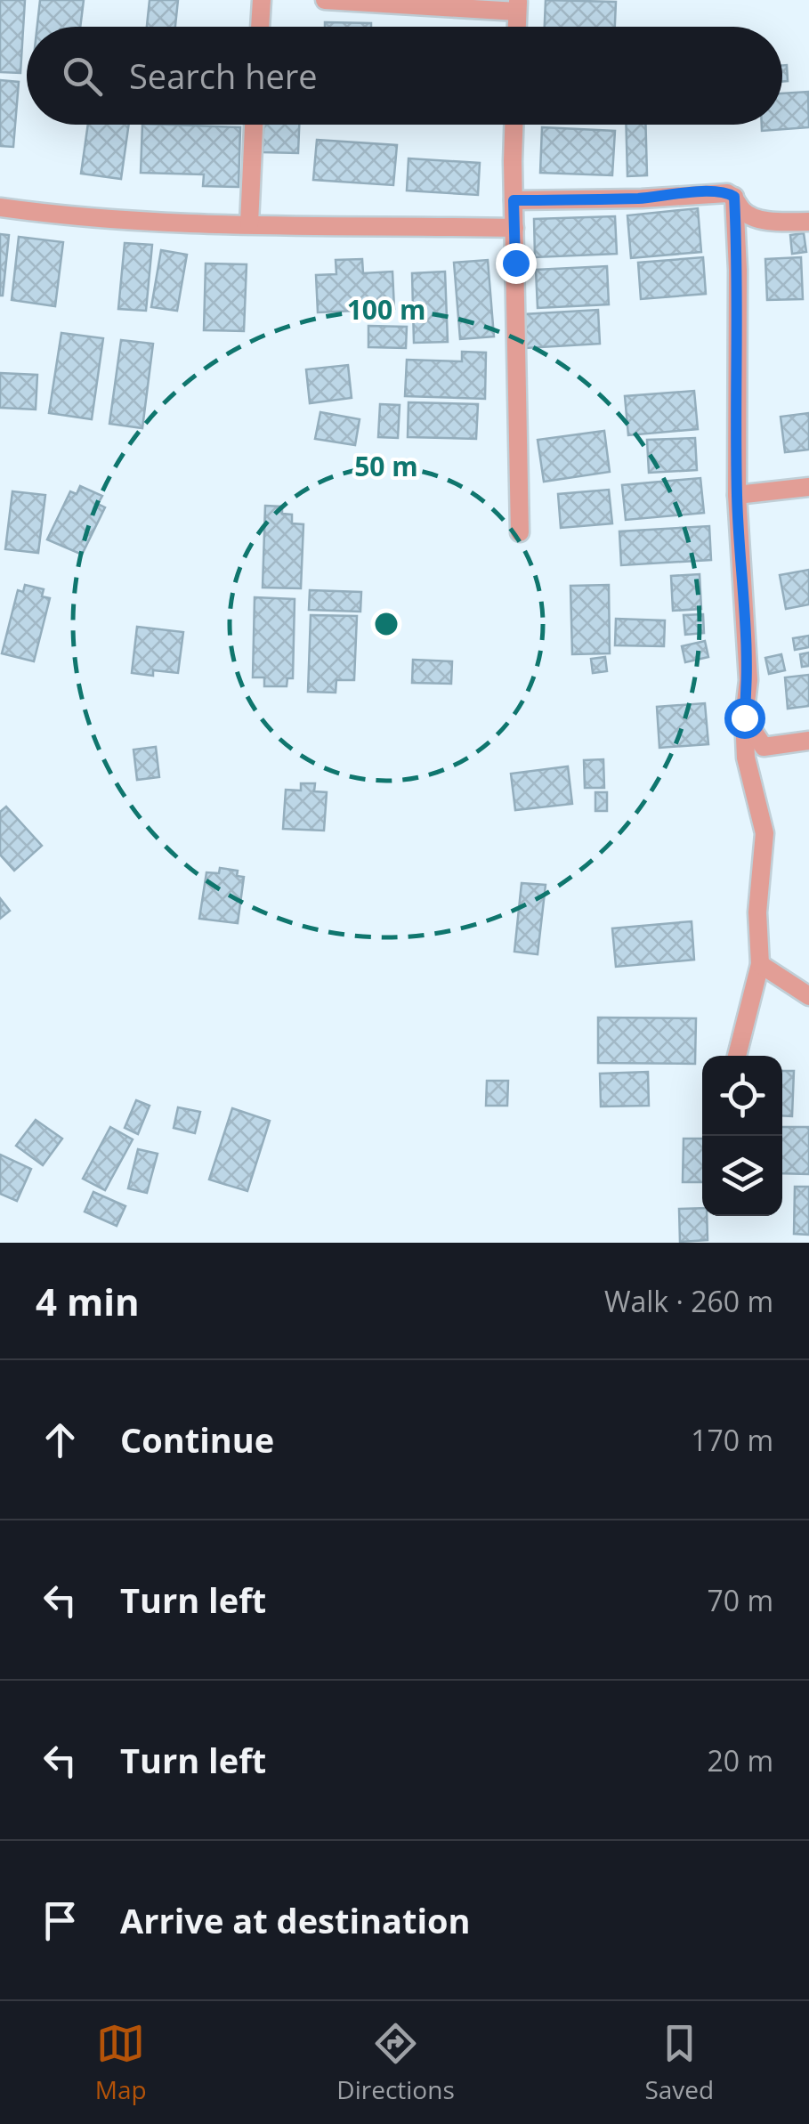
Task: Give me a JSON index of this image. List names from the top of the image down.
{
  "page": {
    "search": "Search here",
    "heading": ["4 min", "Walk · 260 m"],
    "list": [
      ["Continue", "170 m"],
      ["Turn left", "70 m"],
      ["Turn left", "20 m"],
      "Arrive at destination"
    ],
    "nav": ["Map", "Directions", "Saved"]
  },
  "rings": ["100 m", "50 m"]
}
